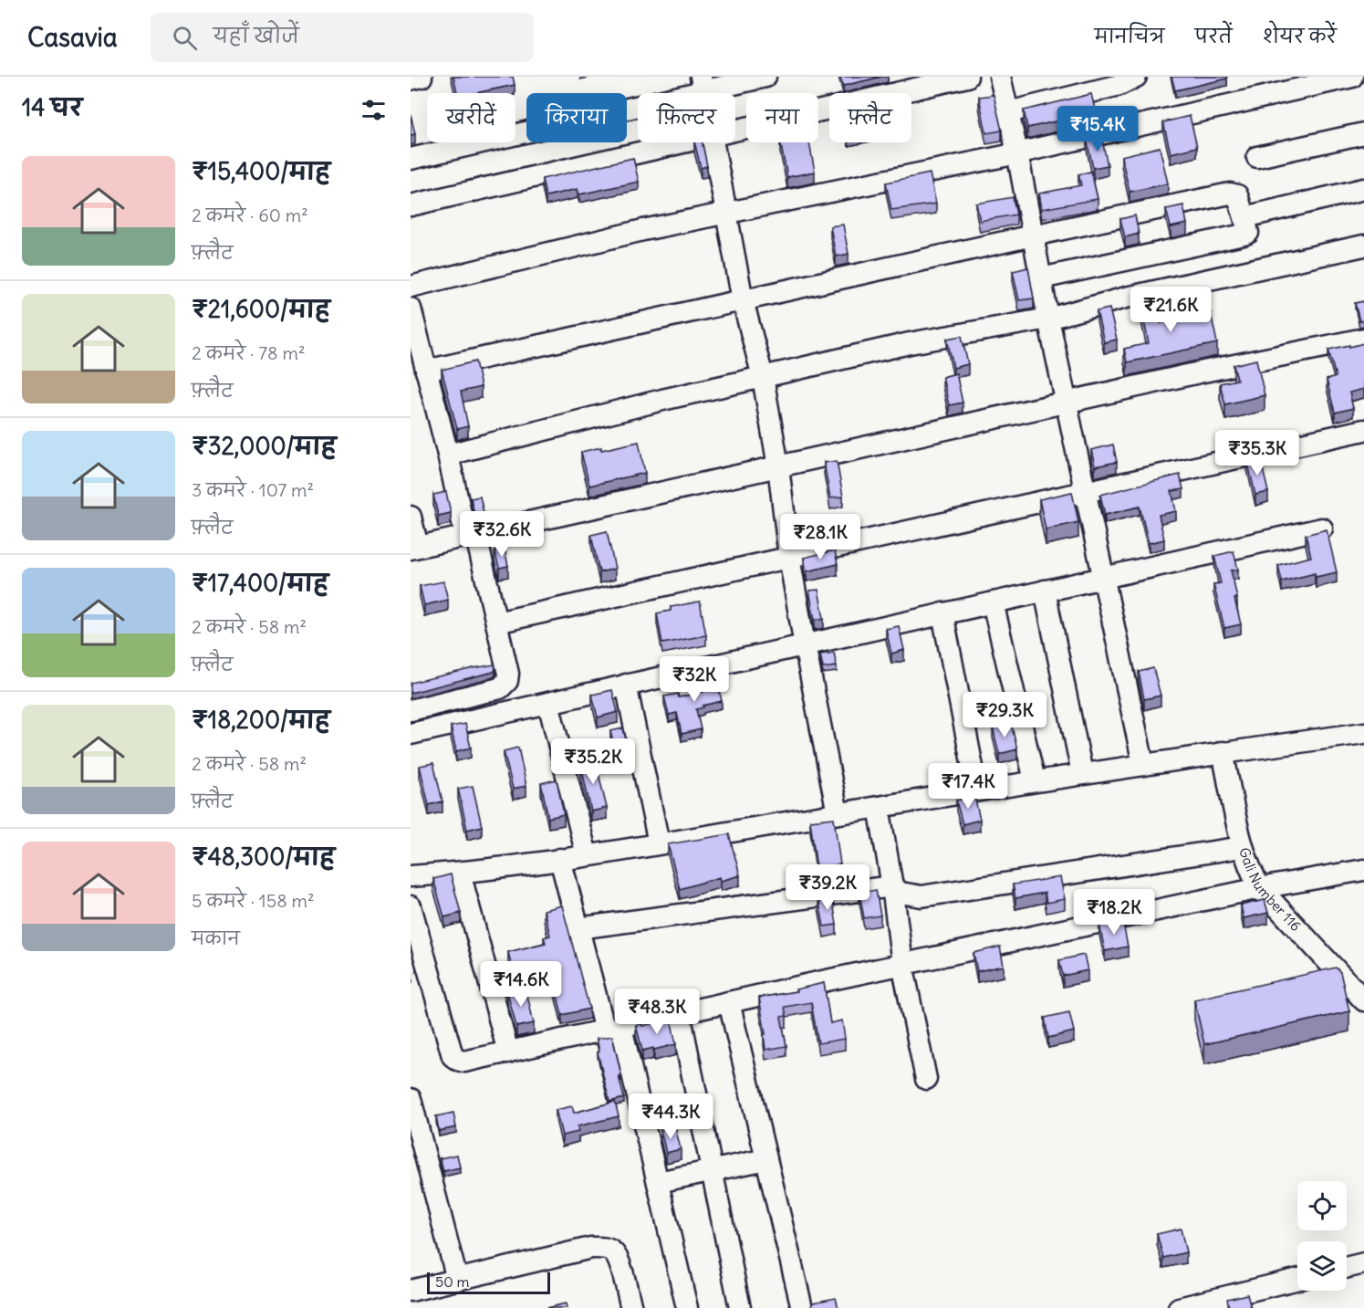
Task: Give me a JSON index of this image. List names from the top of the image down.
{
  "streets": {
    "street": ["Gali Number 116"]
  },
  "scale_bar": "50 m",
  "page": {
    "header": "Casavia",
    "search": "यहाँ खोजें",
    "nav": ["मानचित्र", "परतें", "शेयर करें"],
    "heading": "14 घर",
    "chip": [
      "खरीदें",
      "किराया",
      "फ़िल्टर",
      "नया",
      "फ़्लैट"
    ],
    "price": [
      "₹15.4K",
      "₹21.6K",
      "₹35.3K",
      "₹32.6K",
      "₹28.1K",
      "₹32K",
      "₹29.3K",
      "₹35.2K",
      "₹17.4K",
      "₹39.2K",
      "₹18.2K",
      "₹14.6K",
      "₹48.3K",
      "₹44.3K"
    ],
    "list": [
      {
        "name": "₹15,400/माह",
        "note": "2 कमरे · 60 m² · फ़्लैट"
      },
      {
        "name": "₹21,600/माह",
        "note": "2 कमरे · 78 m² · फ़्लैट"
      },
      {
        "name": "₹32,000/माह",
        "note": "3 कमरे · 107 m² · फ़्लैट"
      },
      {
        "name": "₹17,400/माह",
        "note": "2 कमरे · 58 m² · फ़्लैट"
      },
      {
        "name": "₹18,200/माह",
        "note": "2 कमरे · 58 m² · फ़्लैट"
      },
      {
        "name": "₹48,300/माह",
        "note": "5 कमरे · 158 m² · मकान"
      }
    ],
    "scale": "50 m"
  }
}
